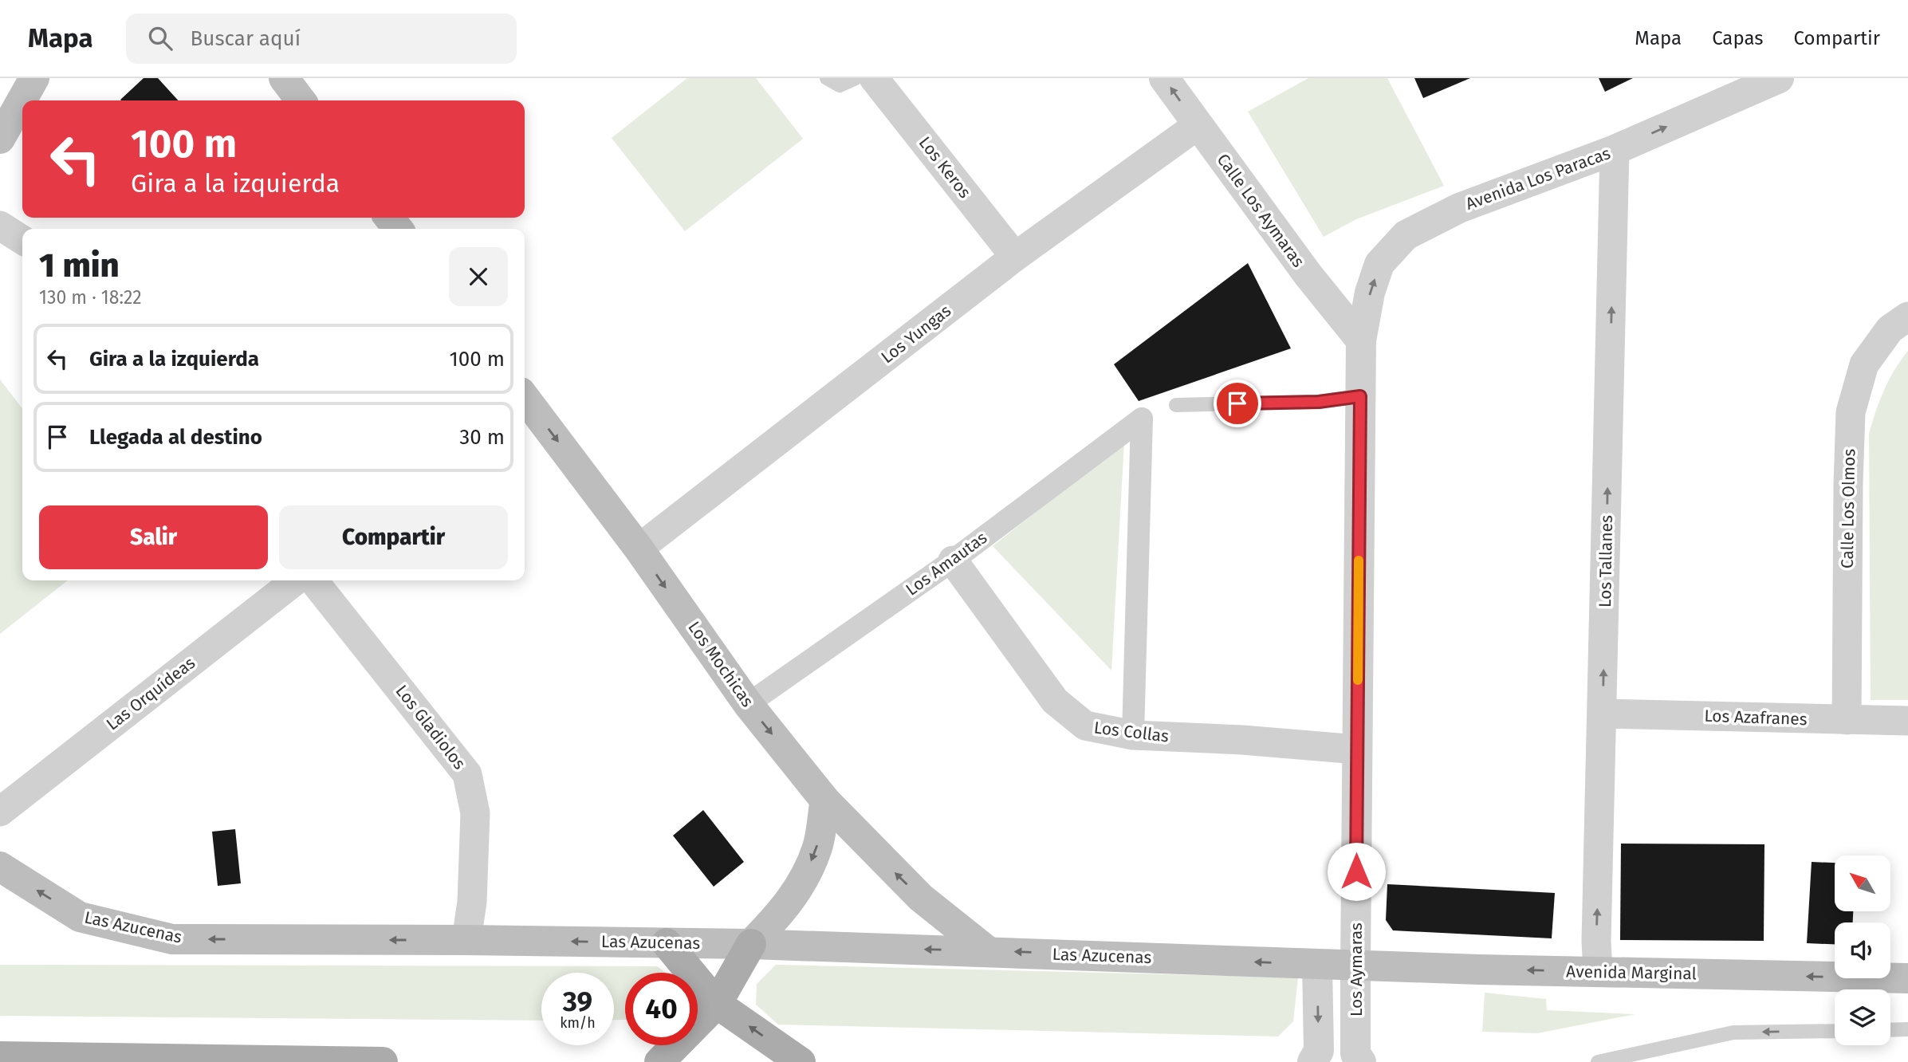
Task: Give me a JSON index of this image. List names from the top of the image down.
{
  "streets": {
    "main road": ["Los Mochicas", "Las Azucenas", "Avenida Marginal"],
    "street": [
      "Los Keros",
      "Avenida Los Paracas",
      "Calle Los Aymaras",
      "Los Yungas",
      "Calle Los Olmos",
      "Los Tallanes",
      "Los Amautas",
      "Las Orquídeas",
      "Los Azafranes",
      "Los Gladiolos",
      "Los Collas",
      "Los Aymaras"
    ]
  },
  "crossings": [
    ["Los Keros", "Los Yungas"],
    ["Avenida Los Paracas", "Calle Los Aymaras"],
    ["Avenida Los Paracas", "Los Tallanes"],
    ["Avenida Los Paracas", "Los Aymaras"],
    ["Calle Los Aymaras", "Los Yungas"],
    ["Calle Los Aymaras", "Los Aymaras"],
    ["Los Yungas", "Los Mochicas"],
    ["Calle Los Olmos", "Los Azafranes"],
    ["Los Tallanes", "Los Azafranes"],
    ["Los Tallanes", "Avenida Marginal"],
    ["Los Amautas", "Los Mochicas"],
    ["Los Amautas", "Los Collas"],
    ["Los Mochicas", "Las Azucenas"],
    ["Los Gladiolos", "Las Azucenas"],
    ["Los Collas", "Los Aymaras"],
    ["Las Azucenas", "Los Aymaras"],
    ["Las Azucenas", "Avenida Marginal"],
    ["Los Aymaras", "Avenida Marginal"]
  ],
  "one_way": ["Avenida Los Paracas", "Los Tallanes", "Avenida Marginal"],
  "north": "top left",
  "page": {
    "header": "Mapa",
    "search": "Buscar aquí",
    "nav": ["Mapa", "Capas", "Compartir"],
    "turn": ["100 m", "Gira a la izquierda"],
    "heading": ["1 min", "130 m · 18:22"],
    "list": [
      {
        "name": "Gira a la izquierda",
        "value": "100 m"
      },
      {
        "name": "Llegada al destino",
        "value": "30 m"
      }
    ],
    "buttons": ["Salir", "Compartir"],
    "speed": "39 km/h",
    "limit": "40"
  }
}
